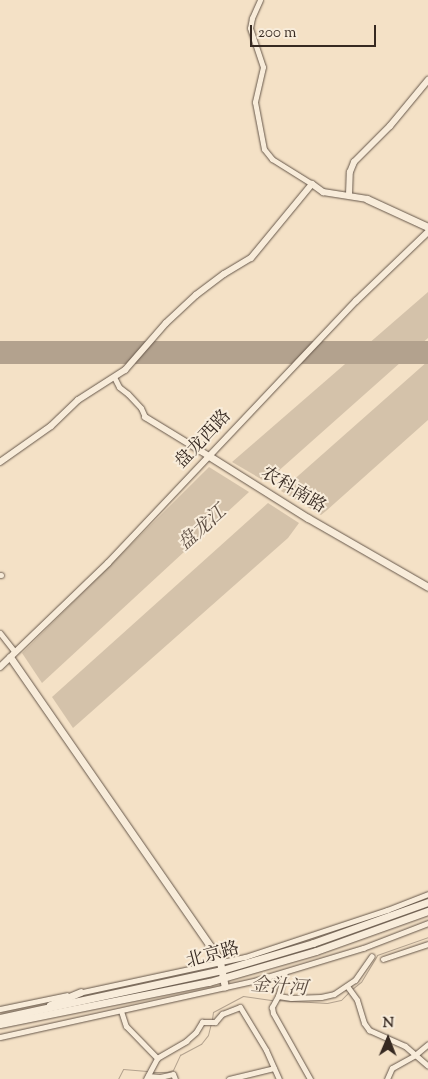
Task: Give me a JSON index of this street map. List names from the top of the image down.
{
  "streets": {
    "main road": ["农科南路", "北京路"],
    "street": ["盘龙西路"]
  },
  "crossings": [
    ["盘龙西路", "农科南路"]
  ],
  "water": ["盘龙江", "金汁河"],
  "scale_bar": "200 m",
  "north": "top"
}
